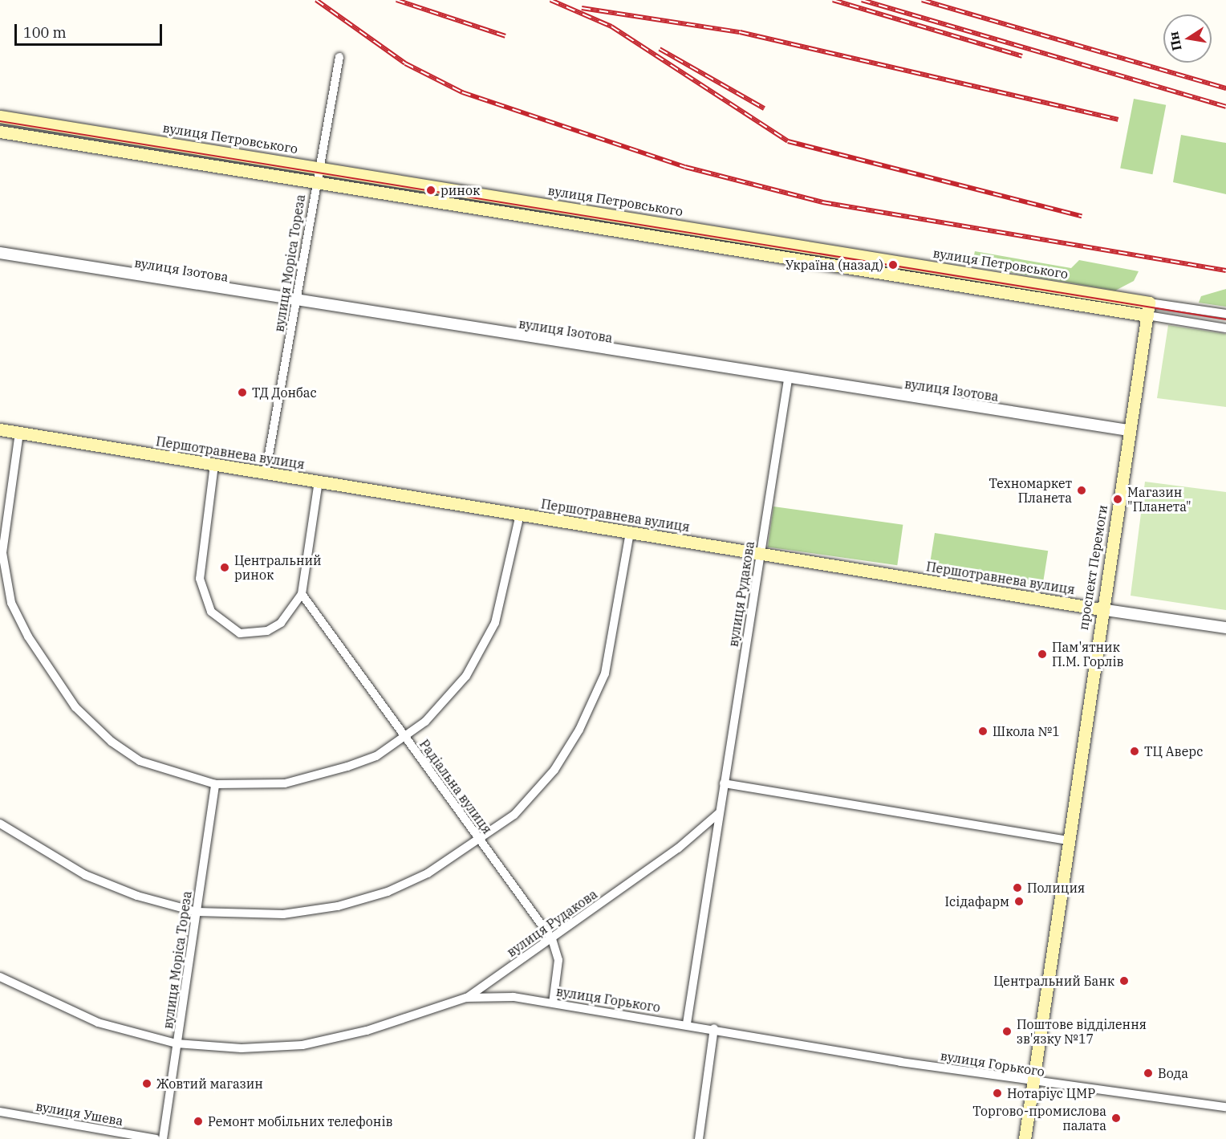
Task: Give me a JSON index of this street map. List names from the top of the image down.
{
  "streets": {
    "main road": ["вулиця Петровського", "Першотравнева вулиця", "проспект Перемоги"],
    "street": [
      "вулиця Моріса Тореза",
      "вулиця Ізотова",
      "вулиця Рудакова",
      "Радіальна вулиця",
      "вулиця Горького",
      "вулиця Ушева"
    ]
  },
  "crossings": [
    ["вулиця Петровського", "вулиця Моріса Тореза"],
    ["вулиця Петровського", "проспект Перемоги"],
    ["вулиця Моріса Тореза", "вулиця Ізотова"],
    ["вулиця Моріса Тореза", "Першотравнева вулиця"],
    ["вулиця Моріса Тореза", "вулиця Горького"],
    ["вулиця Ізотова", "проспект Перемоги"],
    ["вулиця Ізотова", "вулиця Рудакова"],
    ["Першотравнева вулиця", "проспект Перемоги"],
    ["Першотравнева вулиця", "вулиця Рудакова"],
    ["проспект Перемоги", "вулиця Горького"],
    ["вулиця Рудакова", "Радіальна вулиця"],
    ["вулиця Рудакова", "вулиця Горького"],
    ["Радіальна вулиця", "вулиця Горького"]
  ],
  "places": [
    "ринок",
    "Україна (назад)",
    "ТД Донбас",
    "Техномаркет Планета",
    "Магазин \"Планета\"",
    "Центральний ринок",
    "Пам'ятник П.М. Горлів",
    "Школа №1",
    "ТЦ Аверс",
    "Полиция",
    "Ісідафарм",
    "Центральний Банк",
    "Поштове відділення зв'язку №17",
    "Вода",
    "Жовтий магазин",
    "Нотаріус ЦМР",
    "Торгово-промислова палата",
    "Ремонт мобільних телефонів"
  ],
  "scale_bar": "100 m",
  "north": "left"
}
